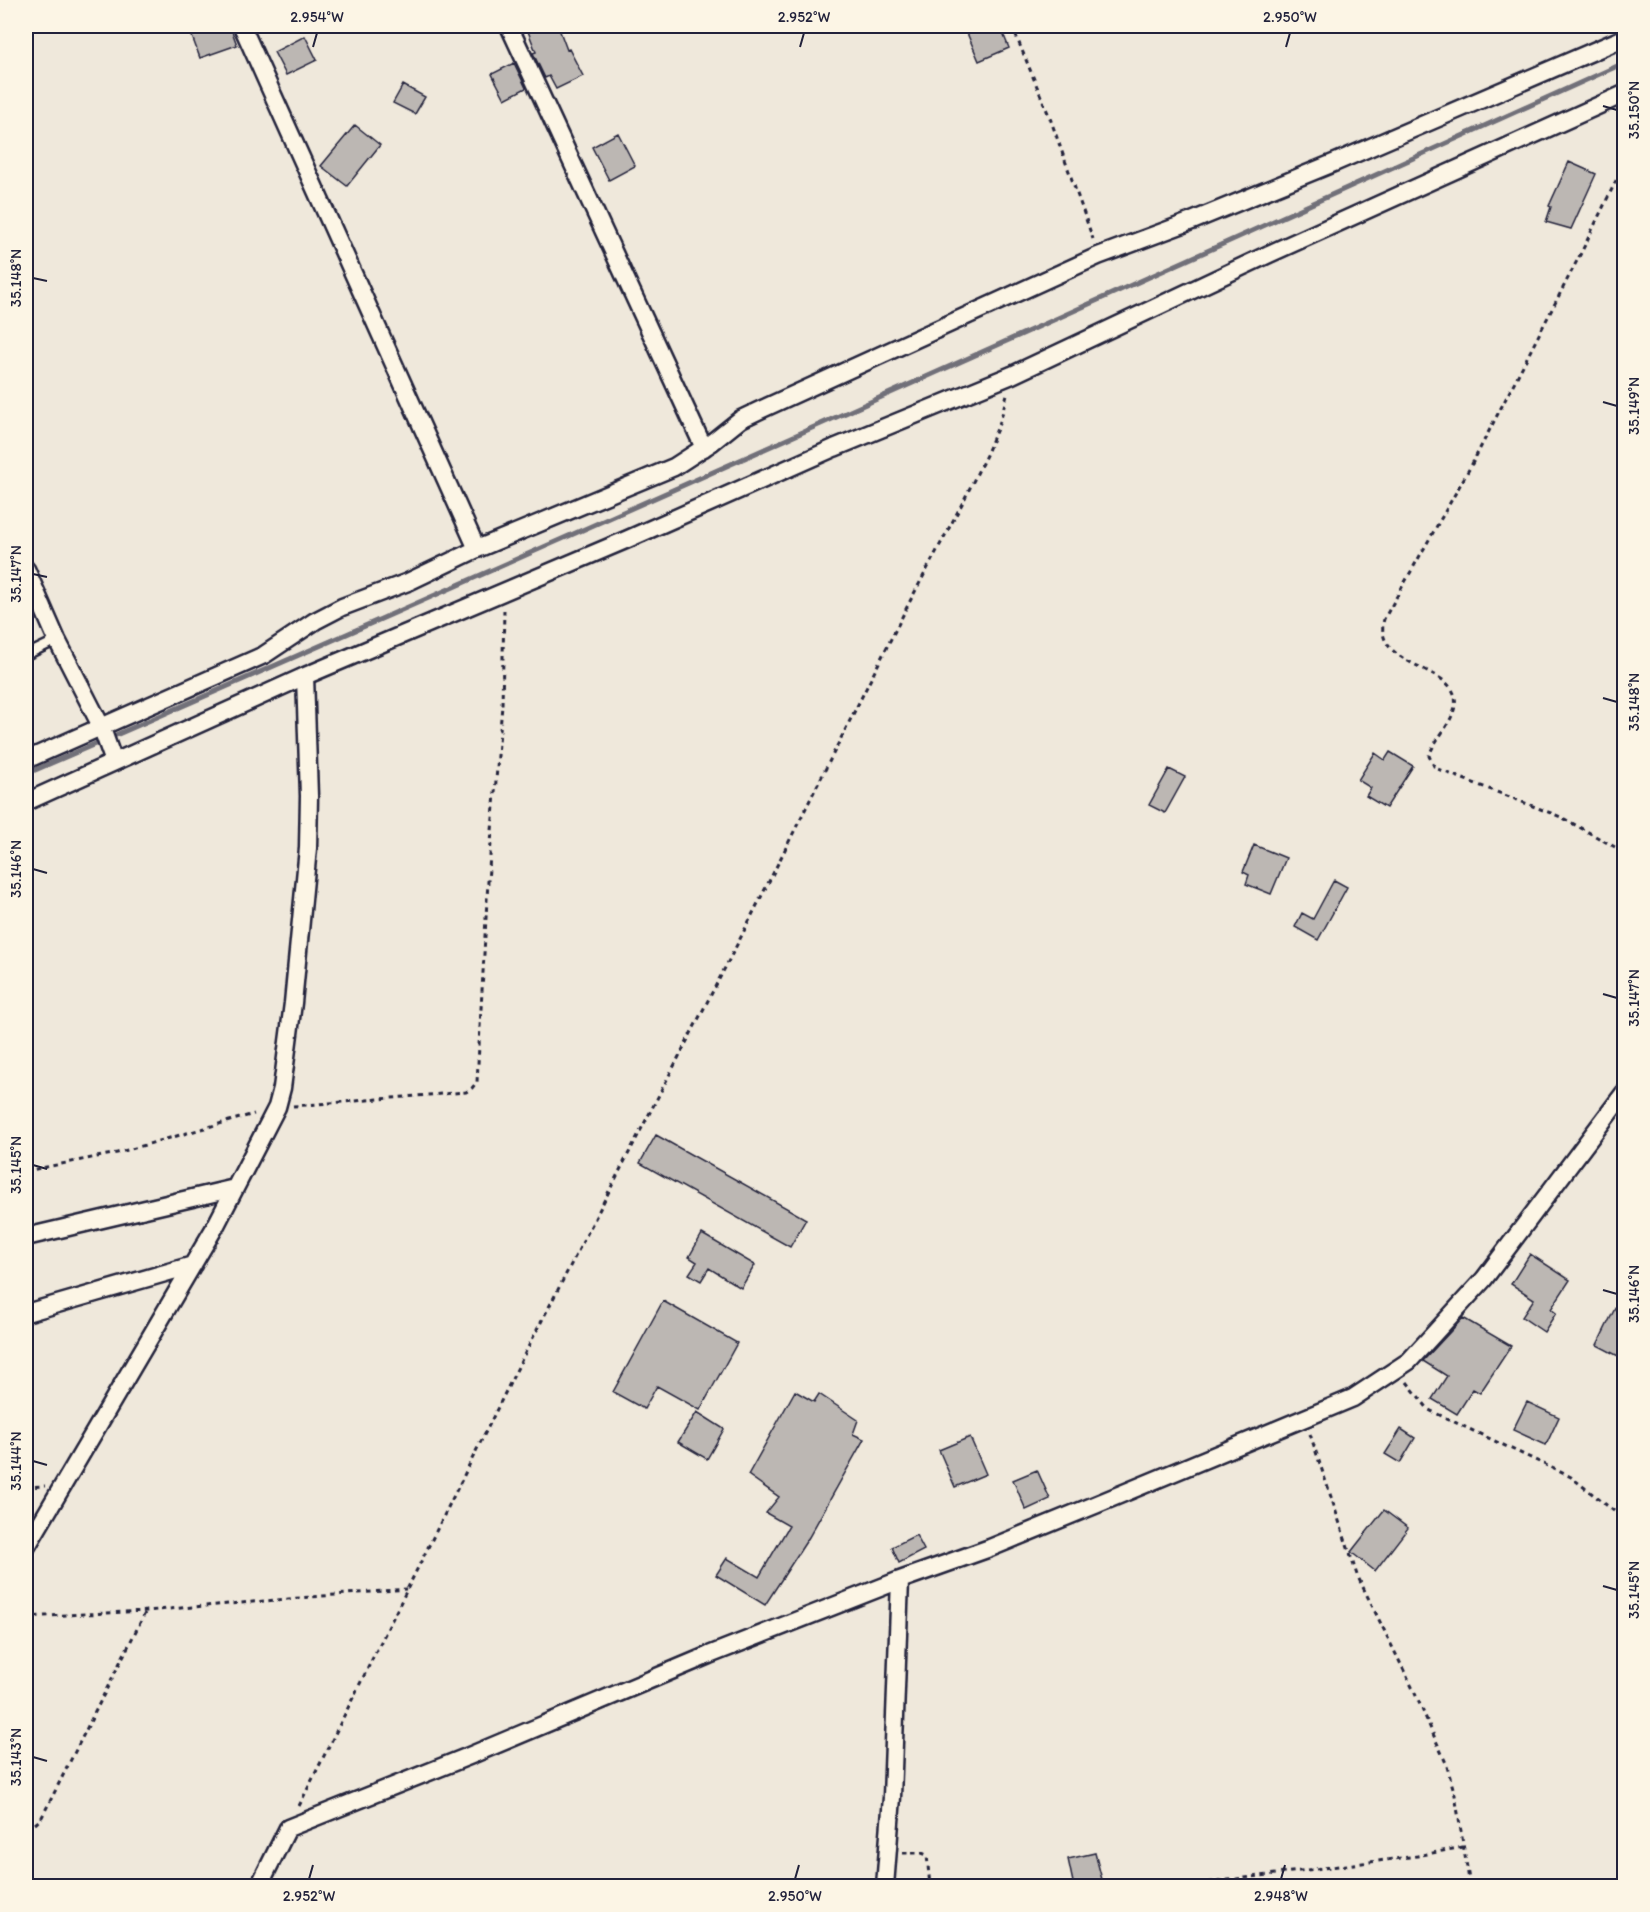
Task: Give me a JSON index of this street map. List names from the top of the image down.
{
  "coordinates": [
    "2.954°W",
    "2.952°W",
    "2.950°W",
    "35.150°N",
    "35.148°N",
    "35.149°N",
    "35.147°N",
    "35.146°N",
    "35.145°N",
    "35.144°N",
    "35.143°N",
    "2.948°W"
  ]
}
